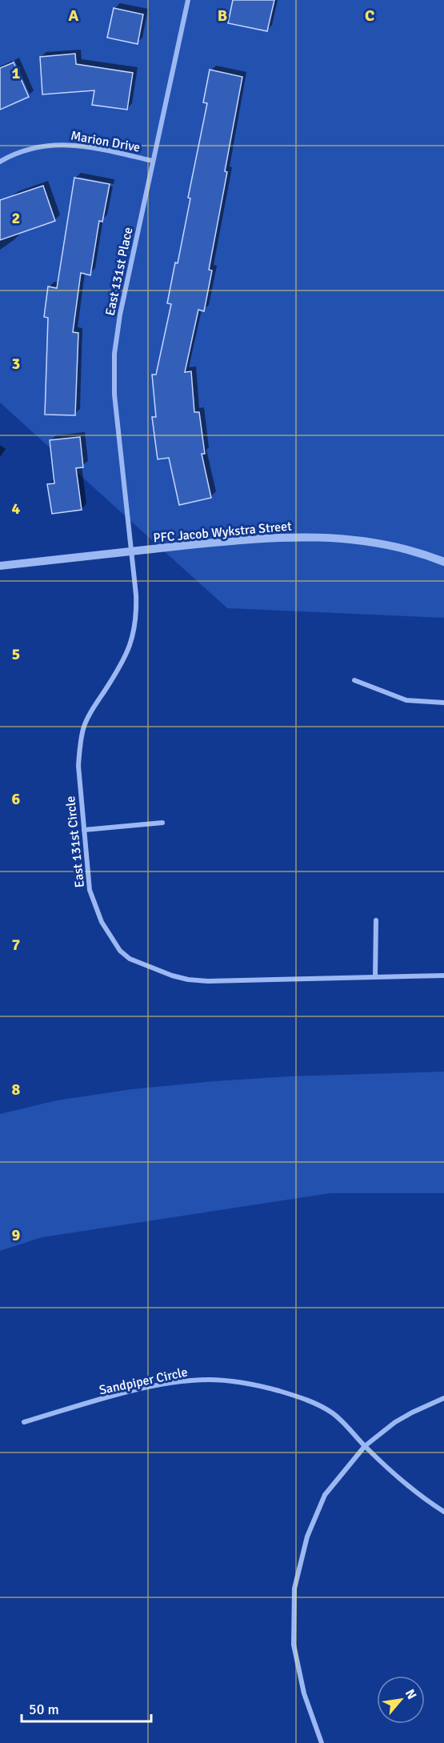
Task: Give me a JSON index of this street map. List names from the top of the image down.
{
  "streets": {
    "street": [
      "Marion Drive",
      "East 131st Place",
      "PFC Jacob Wykstra Street",
      "East 131st Circle",
      "Sandpiper Circle"
    ]
  },
  "crossings": [
    ["Marion Drive", "East 131st Place"],
    ["East 131st Place", "PFC Jacob Wykstra Street"],
    ["East 131st Place", "East 131st Circle"],
    ["PFC Jacob Wykstra Street", "East 131st Circle"]
  ],
  "scale_bar": "50 m",
  "north": "top right",
  "grid": {
    "columns": ["A", "B", "C"],
    "rows": [
      "1",
      "2",
      "3",
      "4",
      "5",
      "6",
      "7",
      "8",
      "9"
    ]
  }
}
